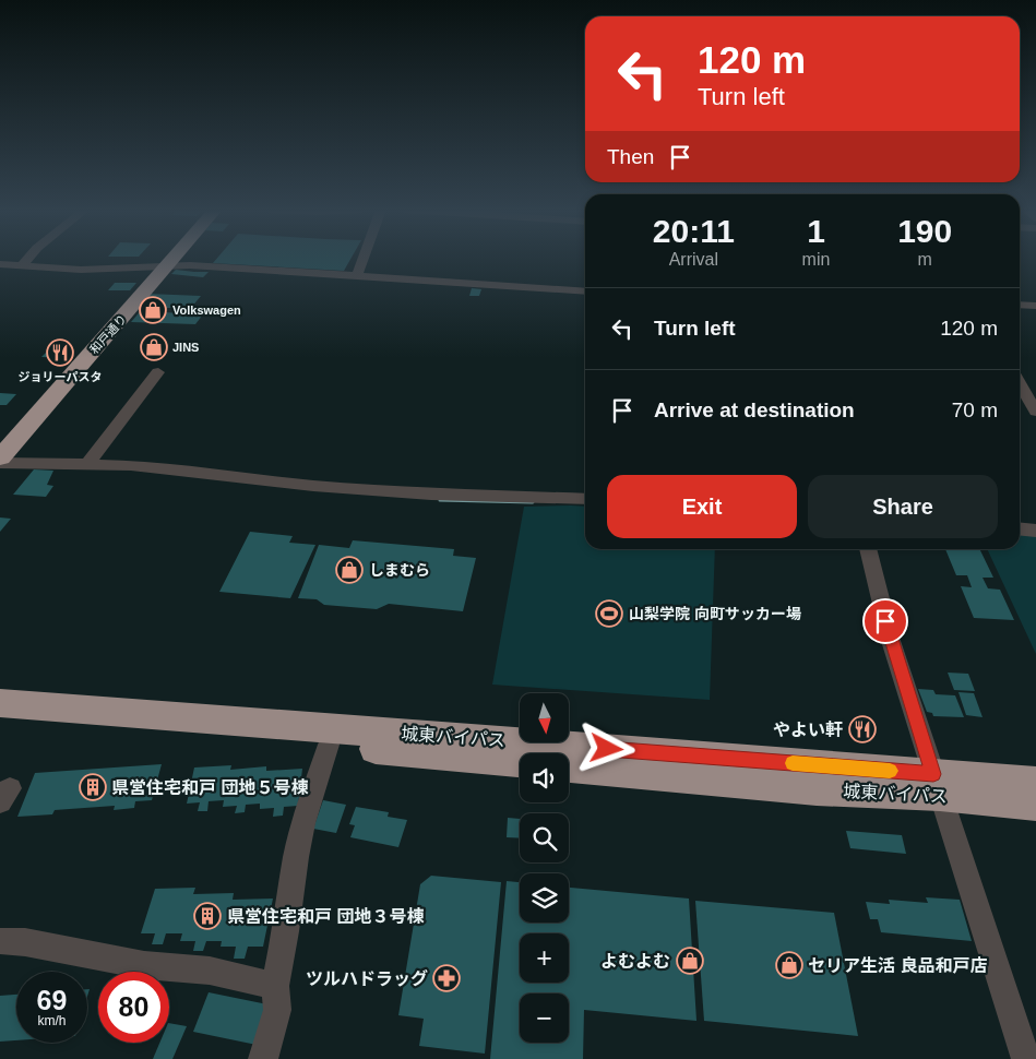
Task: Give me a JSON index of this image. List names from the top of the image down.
{
  "streets": {
    "highway": ["和戸通り", "城東バイパス"]
  },
  "places": {
    "shop": [
      "Volkswagen",
      "JINS",
      "しまむら",
      "よむよむ",
      "セリア生活 良品和戸店"
    ],
    "restaurant": ["ジョリーパスタ", "やよい軒"],
    "sports": ["山梨学院 向町サッカー場"],
    "building": ["県営住宅和戸 団地５号棟", "県営住宅和戸 団地３号棟"],
    "pharmacy": ["ツルハドラッグ"]
  },
  "north": "bottom",
  "page": {
    "turn": ["120 m", "Turn left"],
    "then": "Then",
    "eta": [
      "20:11",
      "Arrival",
      "1",
      "min",
      "190",
      "m"
    ],
    "list": [
      {
        "name": "Turn left",
        "value": "120 m"
      },
      {
        "name": "Arrive at destination",
        "value": "70 m"
      }
    ],
    "buttons": ["Exit", "Share"],
    "map_buttons": ["+", "−"],
    "speed": "69 km/h",
    "limit": "80"
  }
}
